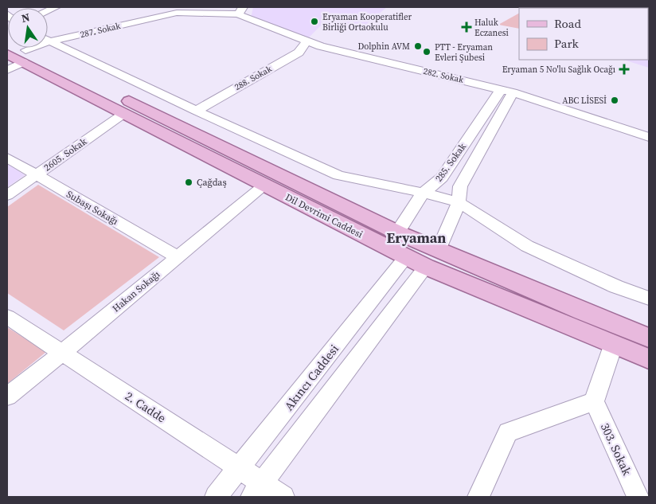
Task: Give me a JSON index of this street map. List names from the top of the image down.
{
  "streets": {
    "main road": ["Dil Devrimi Caddesi"],
    "street": [
      "287. Sokak",
      "282. Sokak",
      "288. Sokak",
      "2605. Sokak",
      "285. Sokak",
      "Subaşı Sokağı",
      "Hakan Sokağı",
      "Akıncı Caddesi",
      "2. Cadde",
      "303. Sokak"
    ]
  },
  "crossings": [
    ["287. Sokak", "282. Sokak"],
    ["287. Sokak", "Dil Devrimi Caddesi"],
    ["282. Sokak", "288. Sokak"],
    ["282. Sokak", "285. Sokak"],
    ["2605. Sokak", "Subaşı Sokağı"],
    ["2605. Sokak", "Dil Devrimi Caddesi"],
    ["285. Sokak", "Dil Devrimi Caddesi"],
    ["Subaşı Sokağı", "Hakan Sokağı"],
    ["Dil Devrimi Caddesi", "Hakan Sokağı"],
    ["Dil Devrimi Caddesi", "Akıncı Caddesi"],
    ["Hakan Sokağı", "2. Cadde"],
    ["Akıncı Caddesi", "2. Cadde"]
  ],
  "districts": ["Eryaman"],
  "places": {
    "other": [
      "Eryaman Kooperatifler Birliği Ortaokulu",
      "Dolphin AVM",
      "PTT - Eryaman Evleri Şubesi",
      "ABC LİSESİ",
      "Çağdaş"
    ],
    "health": ["Haluk Eczanesi", "Eryaman 5 No'lu Sağlık Ocağı"]
  },
  "legend": ["Road", "Park"],
  "north": "top"
}
